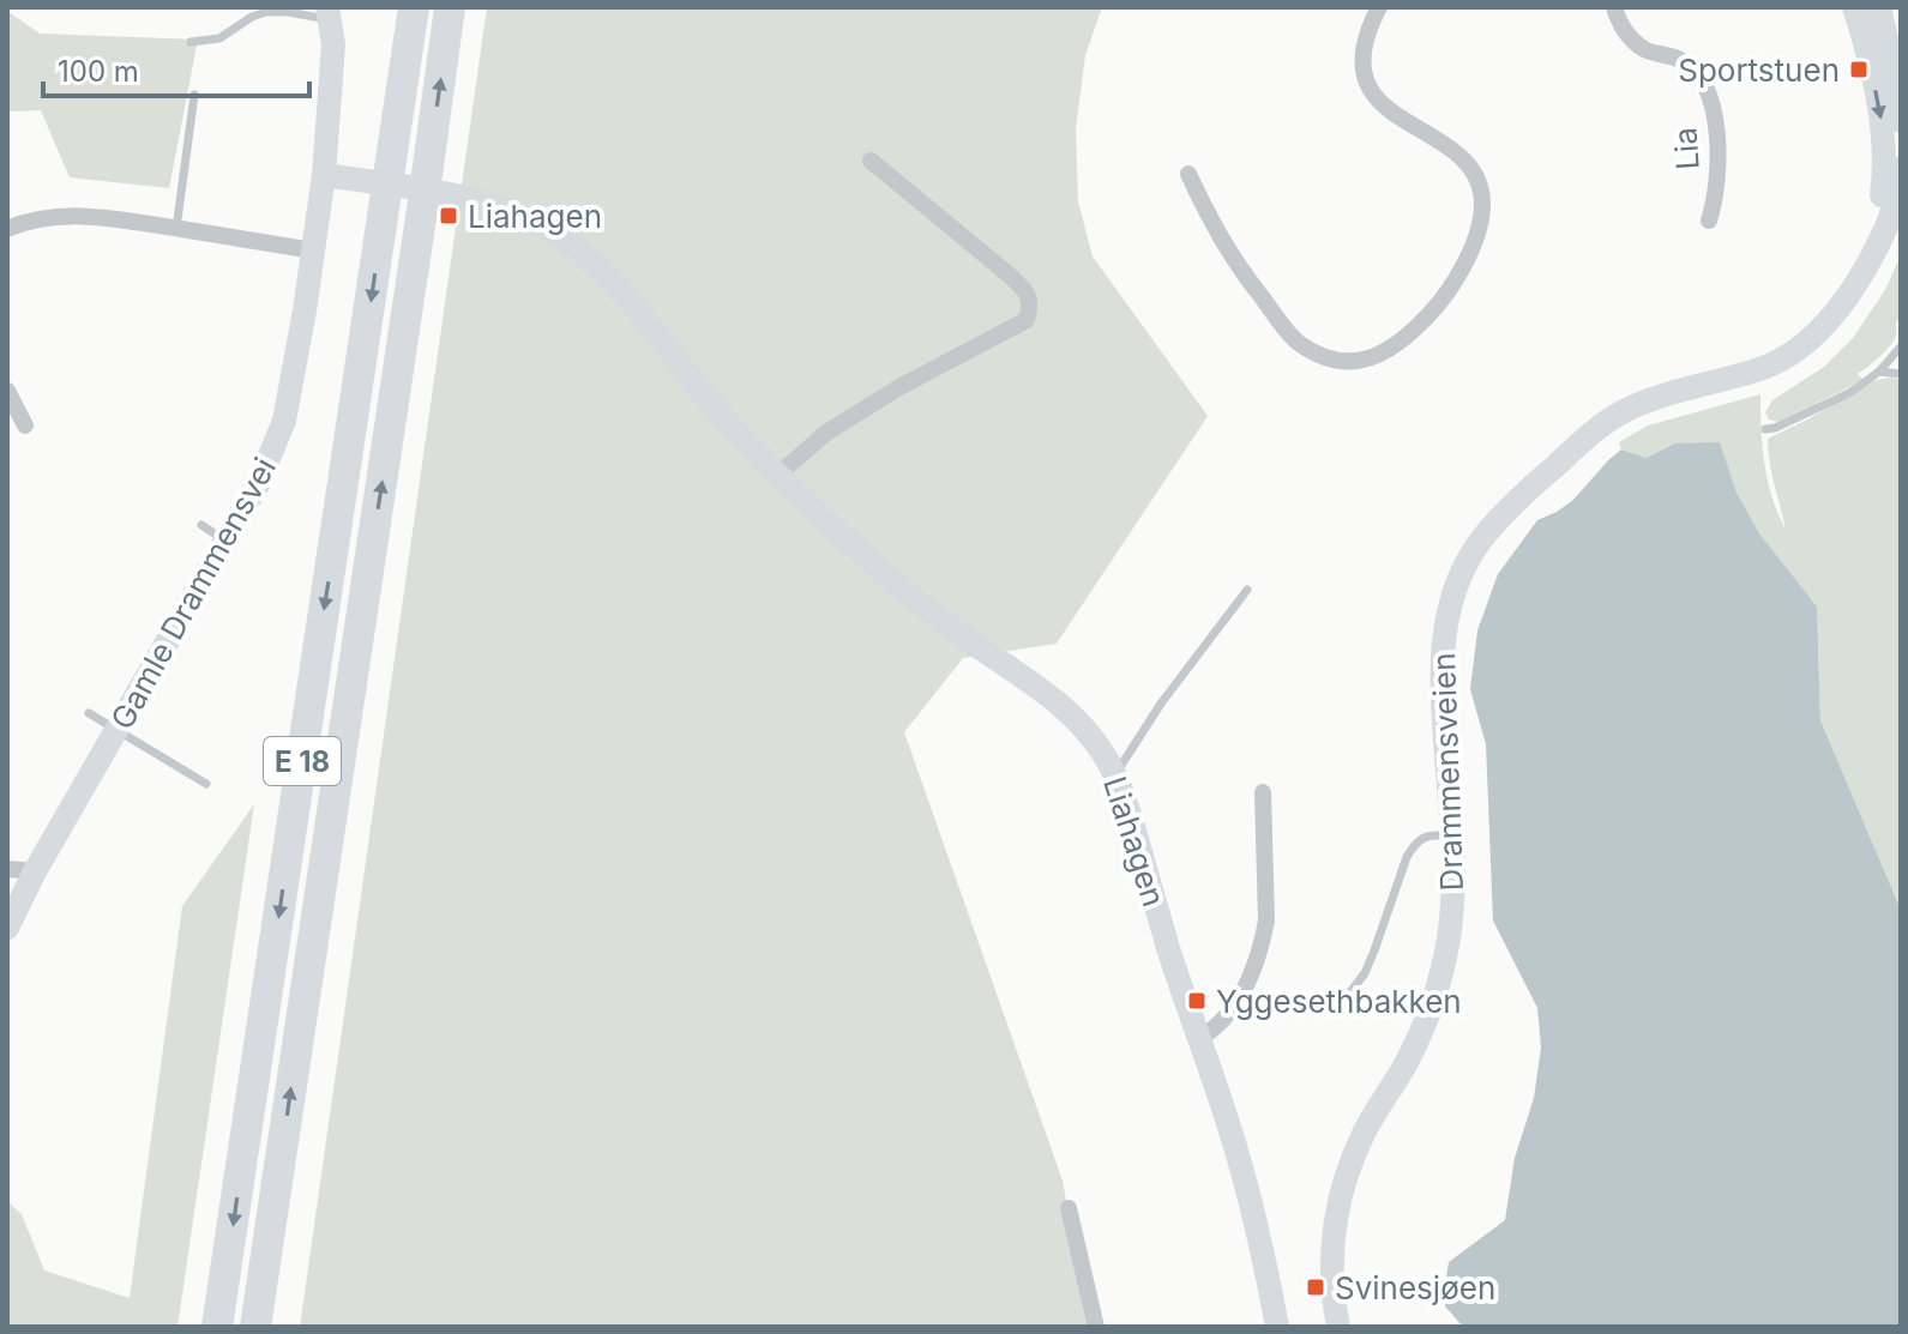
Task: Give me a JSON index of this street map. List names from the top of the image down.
{
  "streets": {
    "highway": ["E 18"],
    "main road": ["Gamle Drammensvei", "Drammensveien", "Liahagen"],
    "street": ["Lia"]
  },
  "crossings": [
    ["Gamle Drammensvei", "Liahagen"]
  ],
  "places": {
    "transit": [
      "Sportstuen",
      "Liahagen",
      "Yggesethbakken",
      "Svinesjøen"
    ]
  },
  "scale_bar": "100 m"
}
